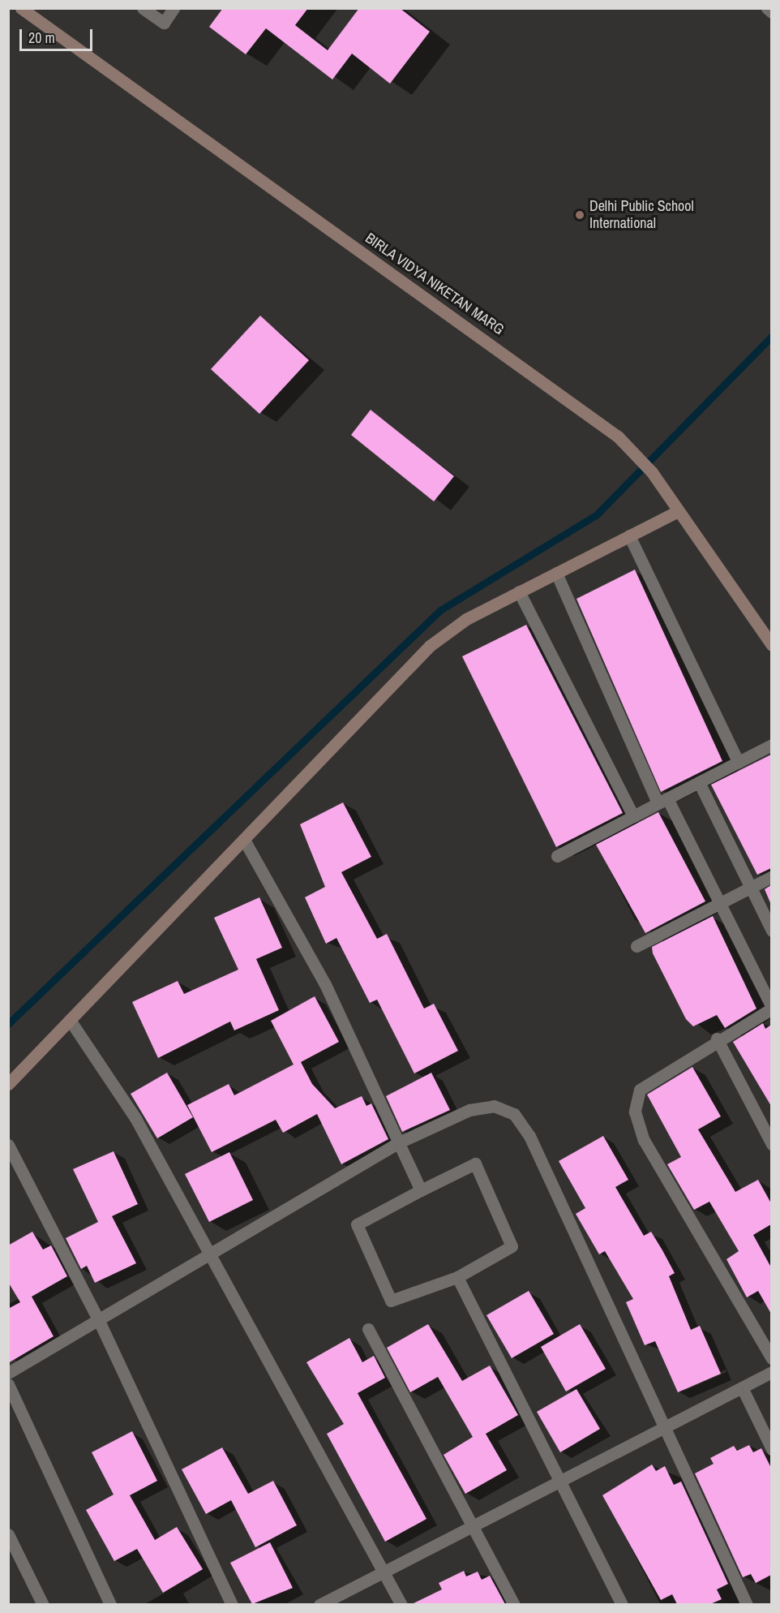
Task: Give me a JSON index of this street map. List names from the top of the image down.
{
  "streets": {
    "street": ["BIRLA VIDYA NIKETAN MARG"]
  },
  "places": ["Delhi Public School International"],
  "scale_bar": "20 m"
}
